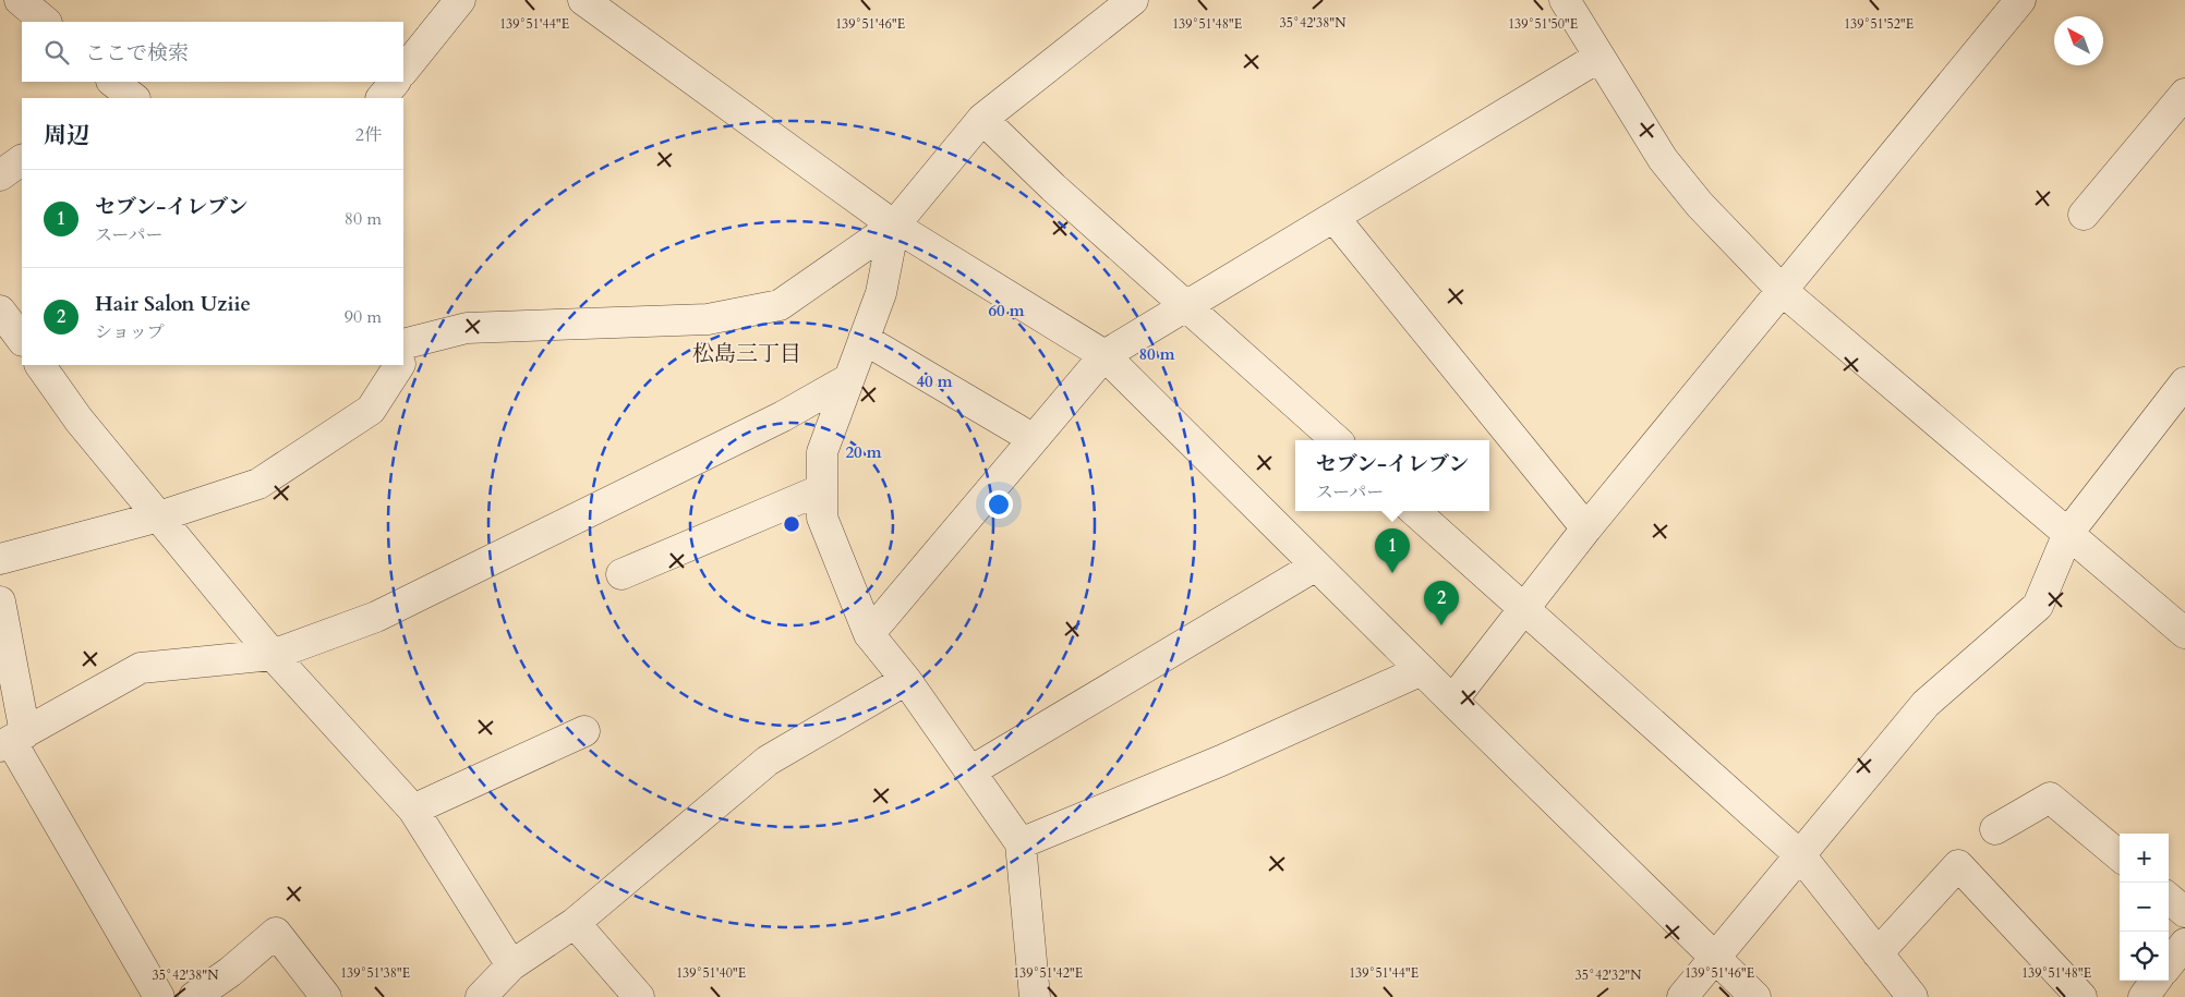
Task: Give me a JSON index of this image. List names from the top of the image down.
{
  "districts": ["松島三丁目"],
  "north": "top left",
  "page": {
    "search": "ここで検索",
    "heading": ["周辺", "2件"],
    "list": [
      {
        "mark": "1",
        "name": "セブン-イレブン",
        "note": "スーパー",
        "value": "80 m"
      },
      {
        "mark": "2",
        "name": "Hair Salon Uziie",
        "note": "ショップ",
        "value": "90 m"
      }
    ],
    "popup": ["セブン-イレブン", "スーパー"],
    "pins": ["1", "2"],
    "map_buttons": ["+", "−"]
  },
  "coordinates": [
    "35°42'38\"N",
    "139°51'52\"E",
    "139°51'44\"E",
    "139°51'46\"E",
    "139°51'48\"E",
    "139°51'50\"E",
    "139°51'38\"E",
    "139°51'40\"E",
    "139°51'42\"E",
    "35°42'32\"N"
  ],
  "rings": [
    "60 m",
    "80 m",
    "40 m",
    "20 m"
  ]
}
